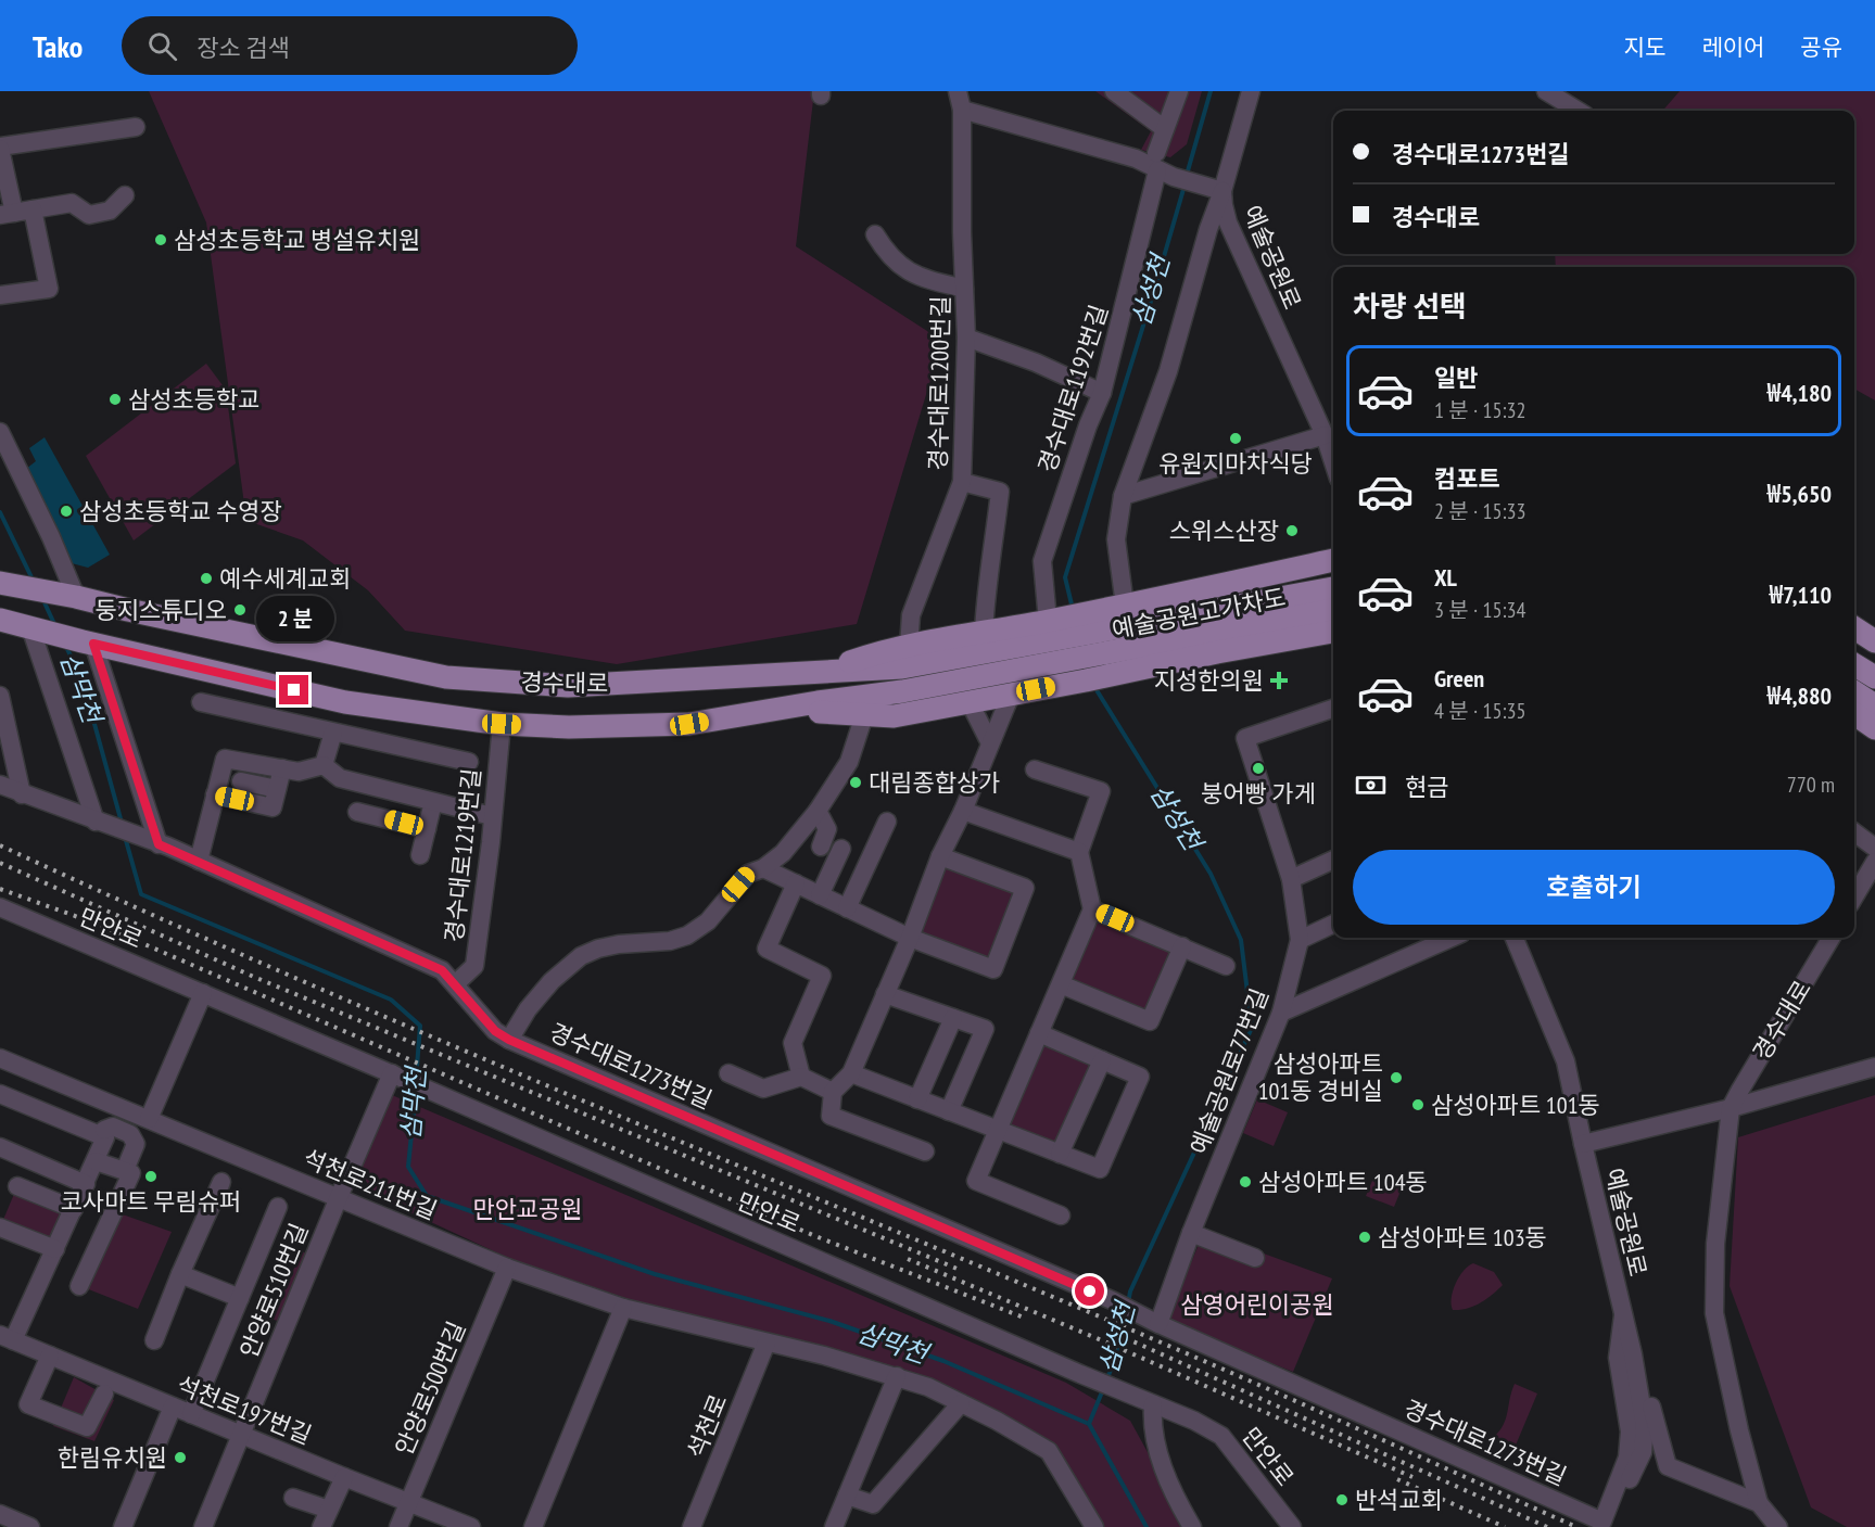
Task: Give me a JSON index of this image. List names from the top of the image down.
{
  "streets": {
    "main road": ["예술공원고가차도", "경수대로"],
    "street": [
      "예술공원로",
      "경수대로1200번길",
      "경수대로1192번길",
      "경수대로1219번길",
      "만안로",
      "경수대로1273번길",
      "예술공원로77번길",
      "석천로211번길",
      "안양로510번길",
      "안양로500번길",
      "석천로197번길",
      "석천로"
    ]
  },
  "crossings": [
    ["예술공원로", "경수대로1273번길"],
    ["경수대로1192번길", "예술공원고가차도"],
    ["경수대로1192번길", "경수대로"],
    ["예술공원고가차도", "경수대로"],
    ["경수대로", "경수대로1219번길"],
    ["경수대로1219번길", "경수대로1273번길"],
    ["만안로", "안양로510번길"],
    ["경수대로1273번길", "예술공원로77번길"],
    ["석천로211번길", "안양로510번길"],
    ["석천로211번길", "안양로500번길"],
    ["석천로211번길", "석천로"],
    ["안양로510번길", "석천로197번길"],
    ["안양로500번길", "석천로197번길"]
  ],
  "water": ["삼성천", "삼막천"],
  "parks": ["만안교공원", "삼영어린이공원"],
  "places": {
    "other": [
      "삼성초등학교 병설유치원",
      "삼성초등학교",
      "유원지마차식당",
      "삼성초등학교 수영장",
      "스위스산장",
      "예수세계교회",
      "둥지스튜디오",
      "붕어빵 가게",
      "대림종합상가",
      "삼성아파트 101동 경비실",
      "삼성아파트 101동",
      "코사마트 무림슈퍼",
      "삼성아파트 104동",
      "삼성아파트 103동",
      "한림유치원",
      "반석교회"
    ],
    "health": ["지성한의원"]
  },
  "page": {
    "header": "Tako",
    "search": "장소 검색",
    "nav": ["지도", "레이어", "공유"],
    "banner": ["경수대로1273번길", "경수대로"],
    "heading": "차량 선택",
    "list": [
      {
        "name": "일반",
        "note": "1 분 · 15:32",
        "value": "₩4,180"
      },
      {
        "name": "컴포트",
        "note": "2 분 · 15:33",
        "value": "₩5,650"
      },
      {
        "name": "XL",
        "note": "3 분 · 15:34",
        "value": "₩7,110"
      },
      {
        "name": "Green",
        "note": "4 분 · 15:35",
        "value": "₩4,880"
      }
    ],
    "bubble": "2 분",
    "pay": ["현금", "770 m"],
    "buttons": "호출하기"
  }
}
